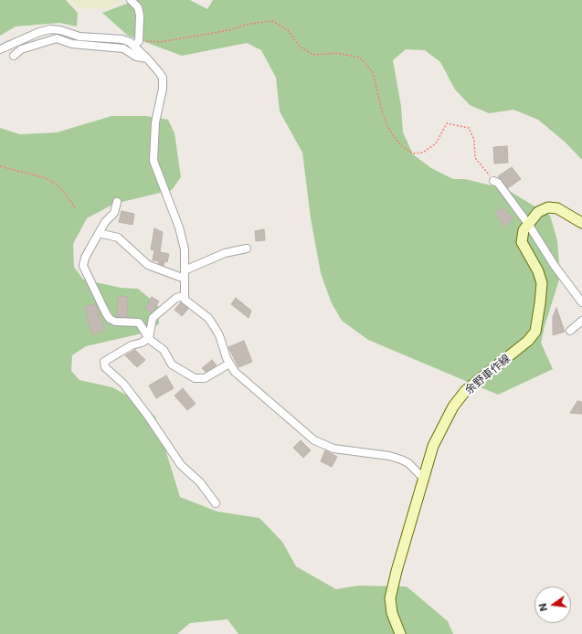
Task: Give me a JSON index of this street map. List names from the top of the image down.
{
  "streets": {
    "main road": ["余野車作線"]
  },
  "north": "left"
}
